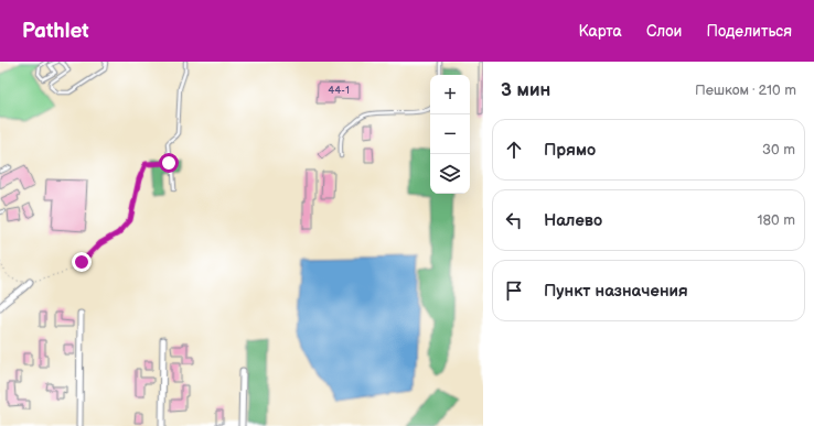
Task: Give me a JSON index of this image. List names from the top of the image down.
{
  "house_numbers": ["44-1"],
  "page": {
    "header": "Pathlet",
    "nav": ["Карта", "Слои", "Поделиться"],
    "heading": ["3 мин", "Пешком · 210 m"],
    "map_buttons": ["+", "−"],
    "list": [
      ["Прямо", "30 m"],
      ["Налево", "180 m"],
      "Пункт назначения"
    ]
  }
}
